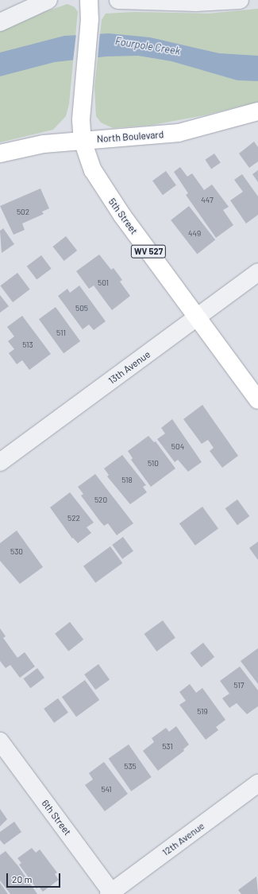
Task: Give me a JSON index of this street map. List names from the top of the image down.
{
  "streets": {
    "main road": ["North Boulevard", "5th Street", "WV 527"],
    "street": ["13th Avenue", "6th Street", "12th Avenue"]
  },
  "crossings": [
    ["North Boulevard", "5th Street"],
    ["5th Street", "13th Avenue"],
    ["6th Street", "12th Avenue"]
  ],
  "water": ["Fourpole Creek"],
  "house_numbers": [
    "447",
    "502",
    "449",
    "501",
    "505",
    "511",
    "513",
    "504",
    "510",
    "518",
    "520",
    "522",
    "530",
    "517",
    "519",
    "531",
    "535",
    "541"
  ],
  "scale_bar": "20 m"
}
